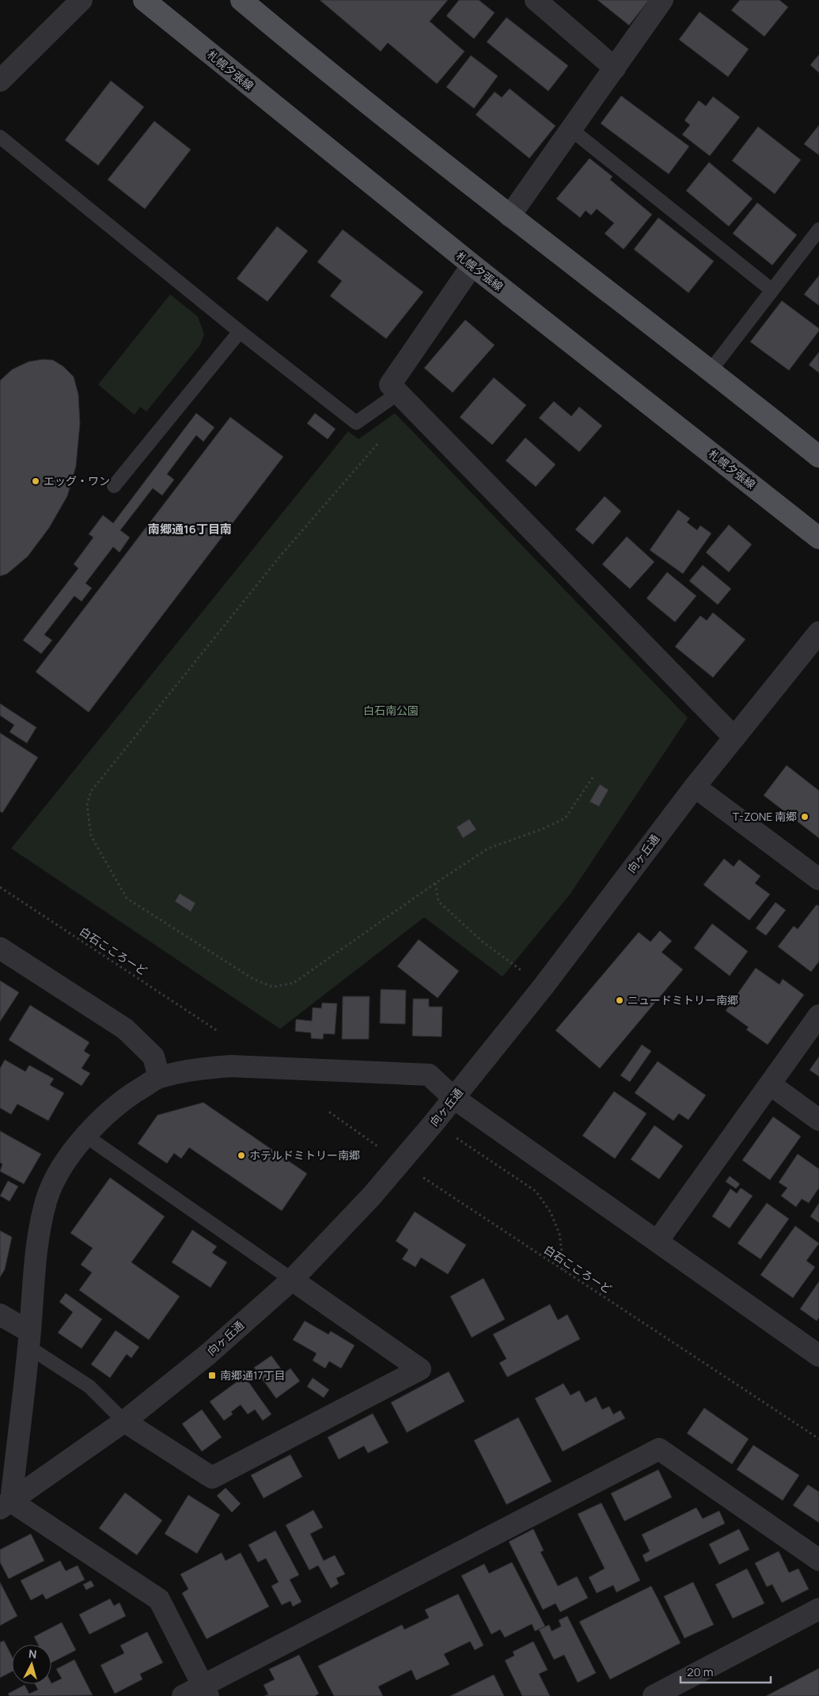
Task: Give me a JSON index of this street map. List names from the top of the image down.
{
  "streets": {
    "main road": ["札幌夕張線"],
    "street": ["向ヶ丘通"],
    "path": ["白石こころーど"]
  },
  "districts": ["南郷通16丁目南"],
  "parks": ["白石南公園"],
  "places": {
    "other": [
      "エッグ・ワン",
      "T-ZONE 南郷",
      "ニュードミトリー南郷",
      "ホテルドミトリー南郷"
    ],
    "transit": ["南郷通17丁目"]
  },
  "scale_bar": "20 m",
  "north": "top"
}
